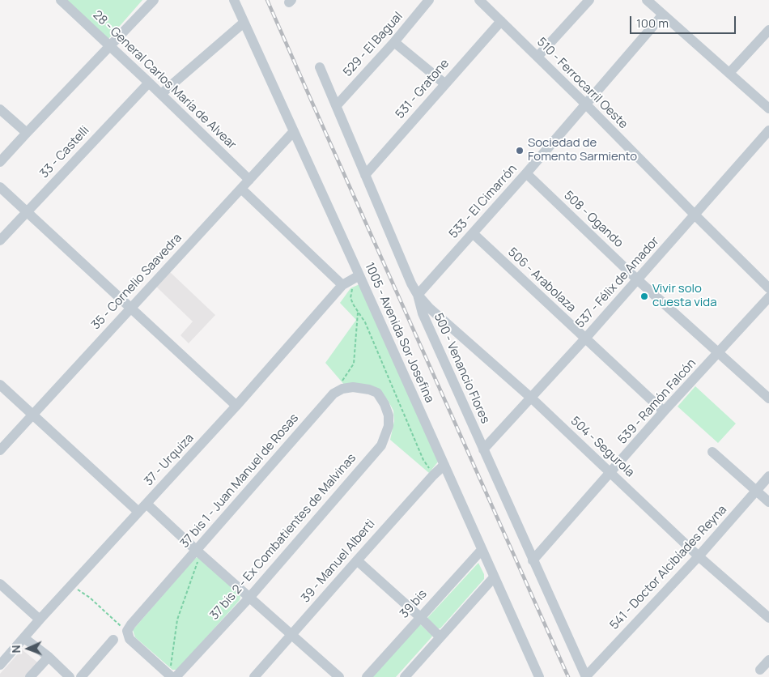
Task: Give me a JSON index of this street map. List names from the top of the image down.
{
  "streets": {
    "street": [
      "529 - El Bagual",
      "28 - General Carlos María de Alvear",
      "510 - Ferrocarril Oeste",
      "531 - Gratone",
      "33 - Castelli",
      "533 - El Cimarrón",
      "508 - Ogando",
      "506 - Arabolaza",
      "35 - Cornelio Saavedra",
      "537 - Félix de Amador",
      "1005 - Avenida Sor Josefina",
      "500 - Venancio Flores",
      "539 - Ramón Falcón",
      "504 - Segurola",
      "37 - Urquiza",
      "37 bis 1 - Juan Manuel de Rosas",
      "37 bis 2 - Ex Combatientes de Malvinas",
      "39 - Manuel Alberti",
      "541 - Doctor Alcibíades Reyna",
      "39 bis"
    ]
  },
  "crossings": [
    ["529 - El Bagual", "500 - Venancio Flores"],
    ["28 - General Carlos María de Alvear", "33 - Castelli"],
    ["28 - General Carlos María de Alvear", "35 - Cornelio Saavedra"],
    ["510 - Ferrocarril Oeste", "531 - Gratone"],
    ["510 - Ferrocarril Oeste", "533 - El Cimarrón"],
    ["510 - Ferrocarril Oeste", "537 - Félix de Amador"],
    ["531 - Gratone", "500 - Venancio Flores"],
    ["533 - El Cimarrón", "508 - Ogando"],
    ["533 - El Cimarrón", "506 - Arabolaza"],
    ["533 - El Cimarrón", "500 - Venancio Flores"],
    ["533 - El Cimarrón", "504 - Segurola"],
    ["508 - Ogando", "537 - Félix de Amador"],
    ["508 - Ogando", "539 - Ramón Falcón"],
    ["506 - Arabolaza", "537 - Félix de Amador"],
    ["506 - Arabolaza", "539 - Ramón Falcón"],
    ["35 - Cornelio Saavedra", "1005 - Avenida Sor Josefina"],
    ["537 - Félix de Amador", "500 - Venancio Flores"],
    ["537 - Félix de Amador", "504 - Segurola"],
    ["1005 - Avenida Sor Josefina", "37 - Urquiza"],
    ["1005 - Avenida Sor Josefina", "39 - Manuel Alberti"],
    ["1005 - Avenida Sor Josefina", "39 bis"],
    ["500 - Venancio Flores", "539 - Ramón Falcón"],
    ["500 - Venancio Flores", "504 - Segurola"],
    ["500 - Venancio Flores", "541 - Doctor Alcibíades Reyna"],
    ["539 - Ramón Falcón", "504 - Segurola"],
    ["504 - Segurola", "541 - Doctor Alcibíades Reyna"],
    ["37 bis 1 - Juan Manuel de Rosas", "37 bis 2 - Ex Combatientes de Malvinas"]
  ],
  "places": ["Sociedad de Fomento Sarmiento", "Vivir solo cuesta vida"],
  "scale_bar": "100 m",
  "north": "left"
}
